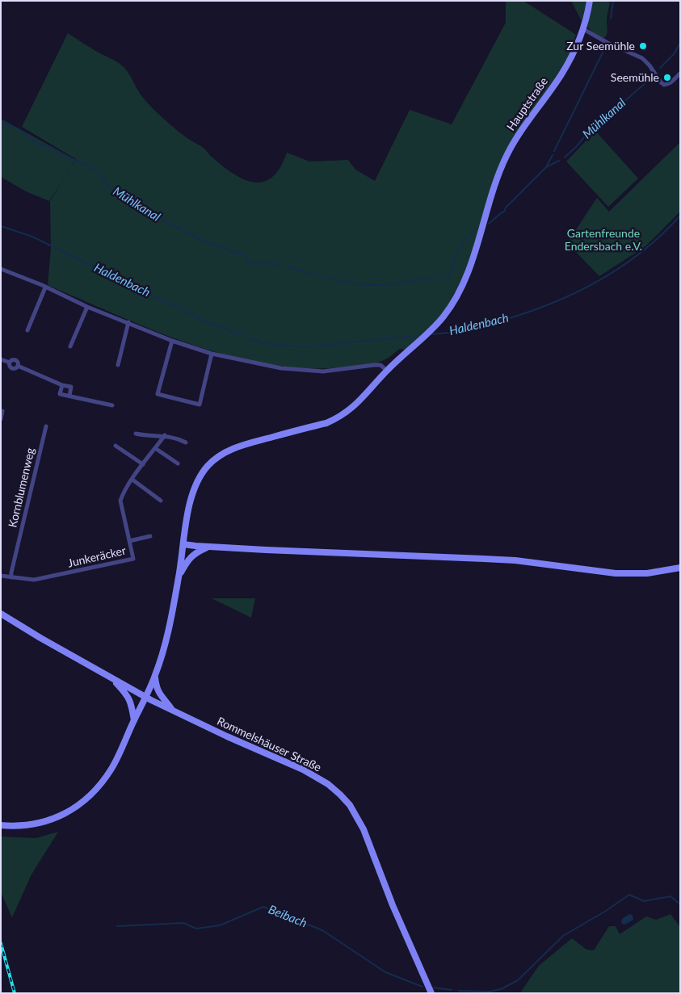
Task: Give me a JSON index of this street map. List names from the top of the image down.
{
  "streets": {
    "main road": ["Hauptstraße", "Rommelshäuser Straße"],
    "street": ["Kornblumenweg", "Junkeräcker"]
  },
  "crossings": [
    ["Kornblumenweg", "Junkeräcker"]
  ],
  "water": ["Mühlkanal", "Haldenbach", "Beibach"],
  "parks": ["Gartenfreunde Endersbach e.V."],
  "places": ["Zur Seemühle", "Seemühle"]
}
